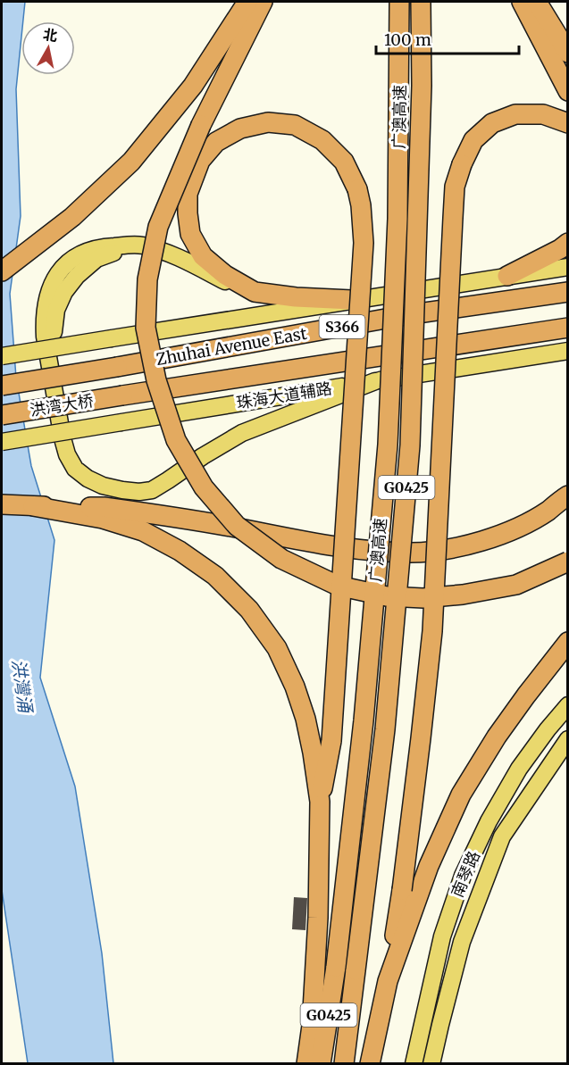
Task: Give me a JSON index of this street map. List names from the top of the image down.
{
  "streets": {
    "highway": [
      "广澳高速",
      "S366",
      "Zhuhai Avenue East",
      "洪湾大桥",
      "G0425"
    ],
    "main road": ["珠海大道辅路", "南琴路"]
  },
  "crossings": [
    ["Zhuhai Avenue East", "洪湾大桥"]
  ],
  "water": ["洪灣涌"],
  "scale_bar": "100 m",
  "north": "top"
}
